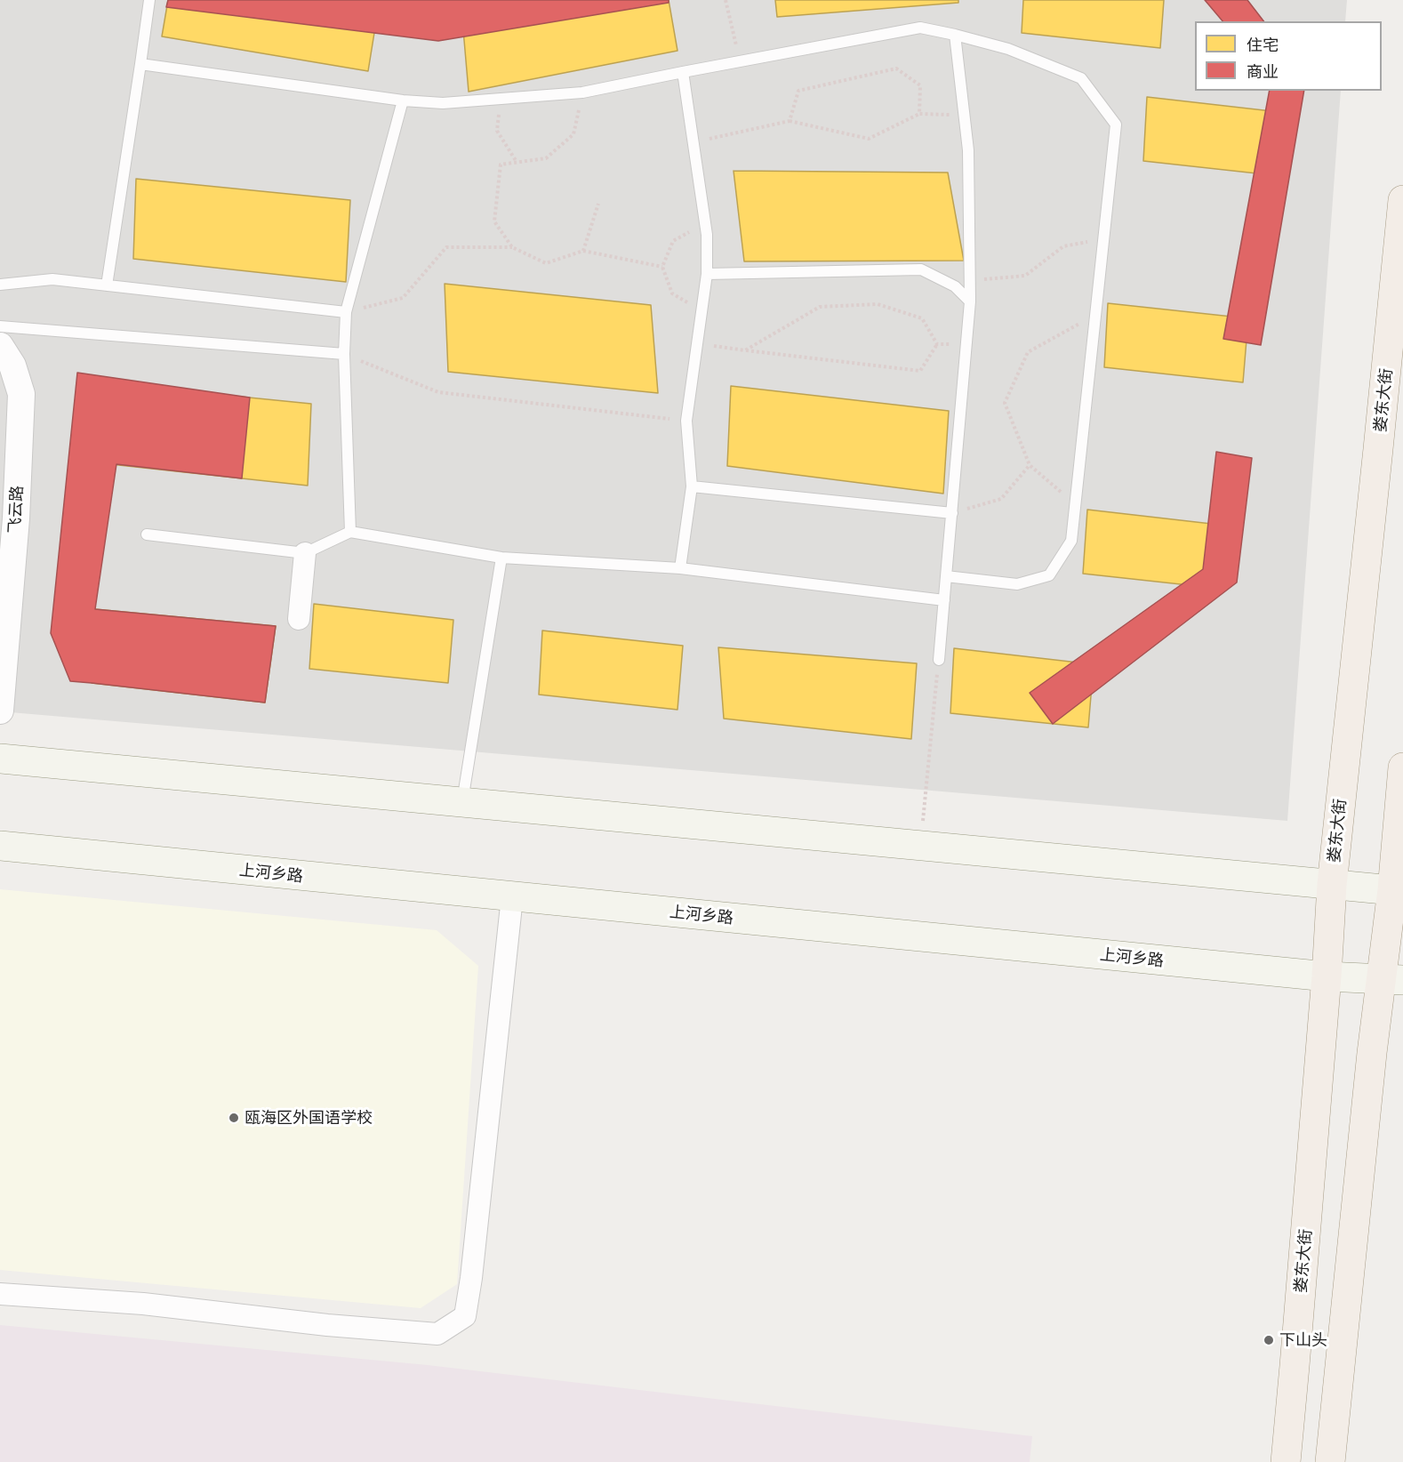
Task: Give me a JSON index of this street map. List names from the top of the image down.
{
  "streets": {
    "main road": ["娄东大街", "上河乡路"],
    "street": ["飞云路"]
  },
  "crossings": [
    ["娄东大街", "上河乡路"]
  ],
  "places": ["瓯海区外国语学校", "下山头"],
  "legend": ["住宅", "商业"]
}
